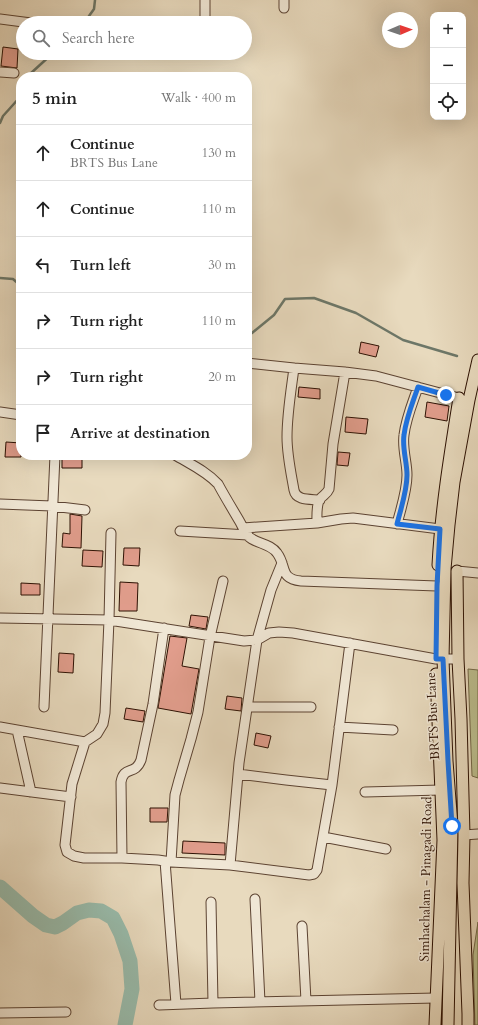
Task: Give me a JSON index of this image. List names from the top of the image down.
{
  "streets": {
    "main road": ["BRTS Bus Lane", "Simhachalam - Pinagadi Road"]
  },
  "crossings": [
    ["BRTS Bus Lane", "Simhachalam - Pinagadi Road"]
  ],
  "north": "right",
  "page": {
    "map_buttons": ["+", "−"],
    "search": "Search here",
    "heading": ["5 min", "Walk · 400 m"],
    "list": [
      ["Continue", "BRTS Bus Lane", "130 m"],
      ["Continue", "110 m"],
      ["Turn left", "30 m"],
      ["Turn right", "110 m"],
      ["Turn right", "20 m"],
      "Arrive at destination"
    ]
  }
}
